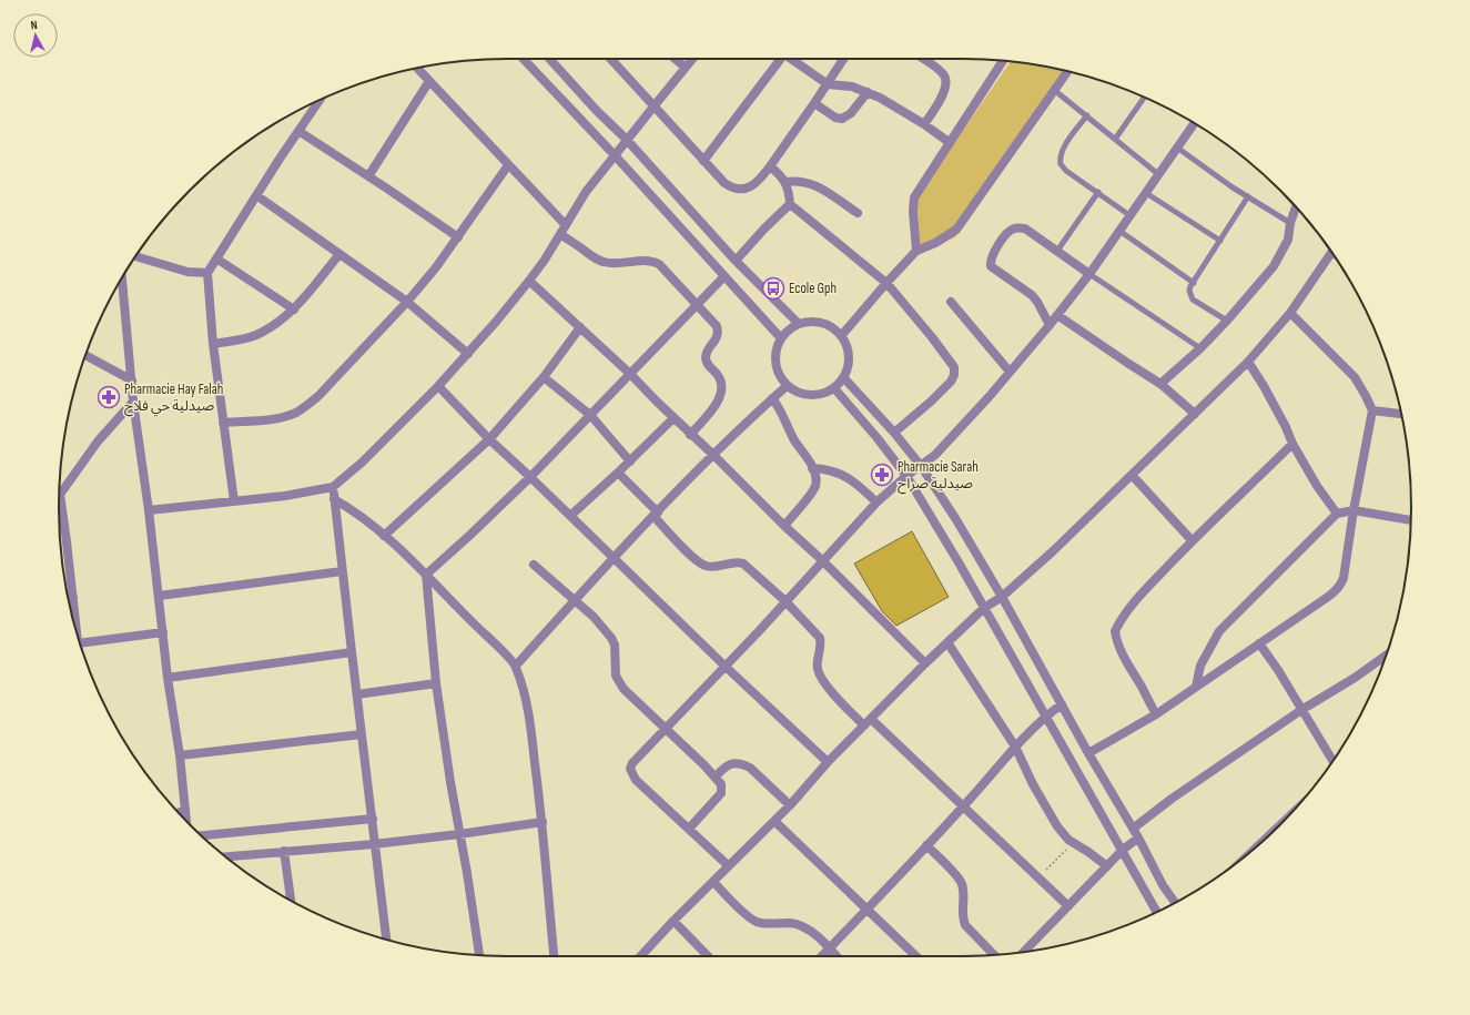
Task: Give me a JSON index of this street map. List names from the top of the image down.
{
  "places": {
    "bus stop": ["Ecole Gph"],
    "pharmacy": ["Pharmacie Hay Falah صيدلية حي فلاح", "Pharmacie Sarah صيدلية صراح"]
  },
  "north": "top"
}
